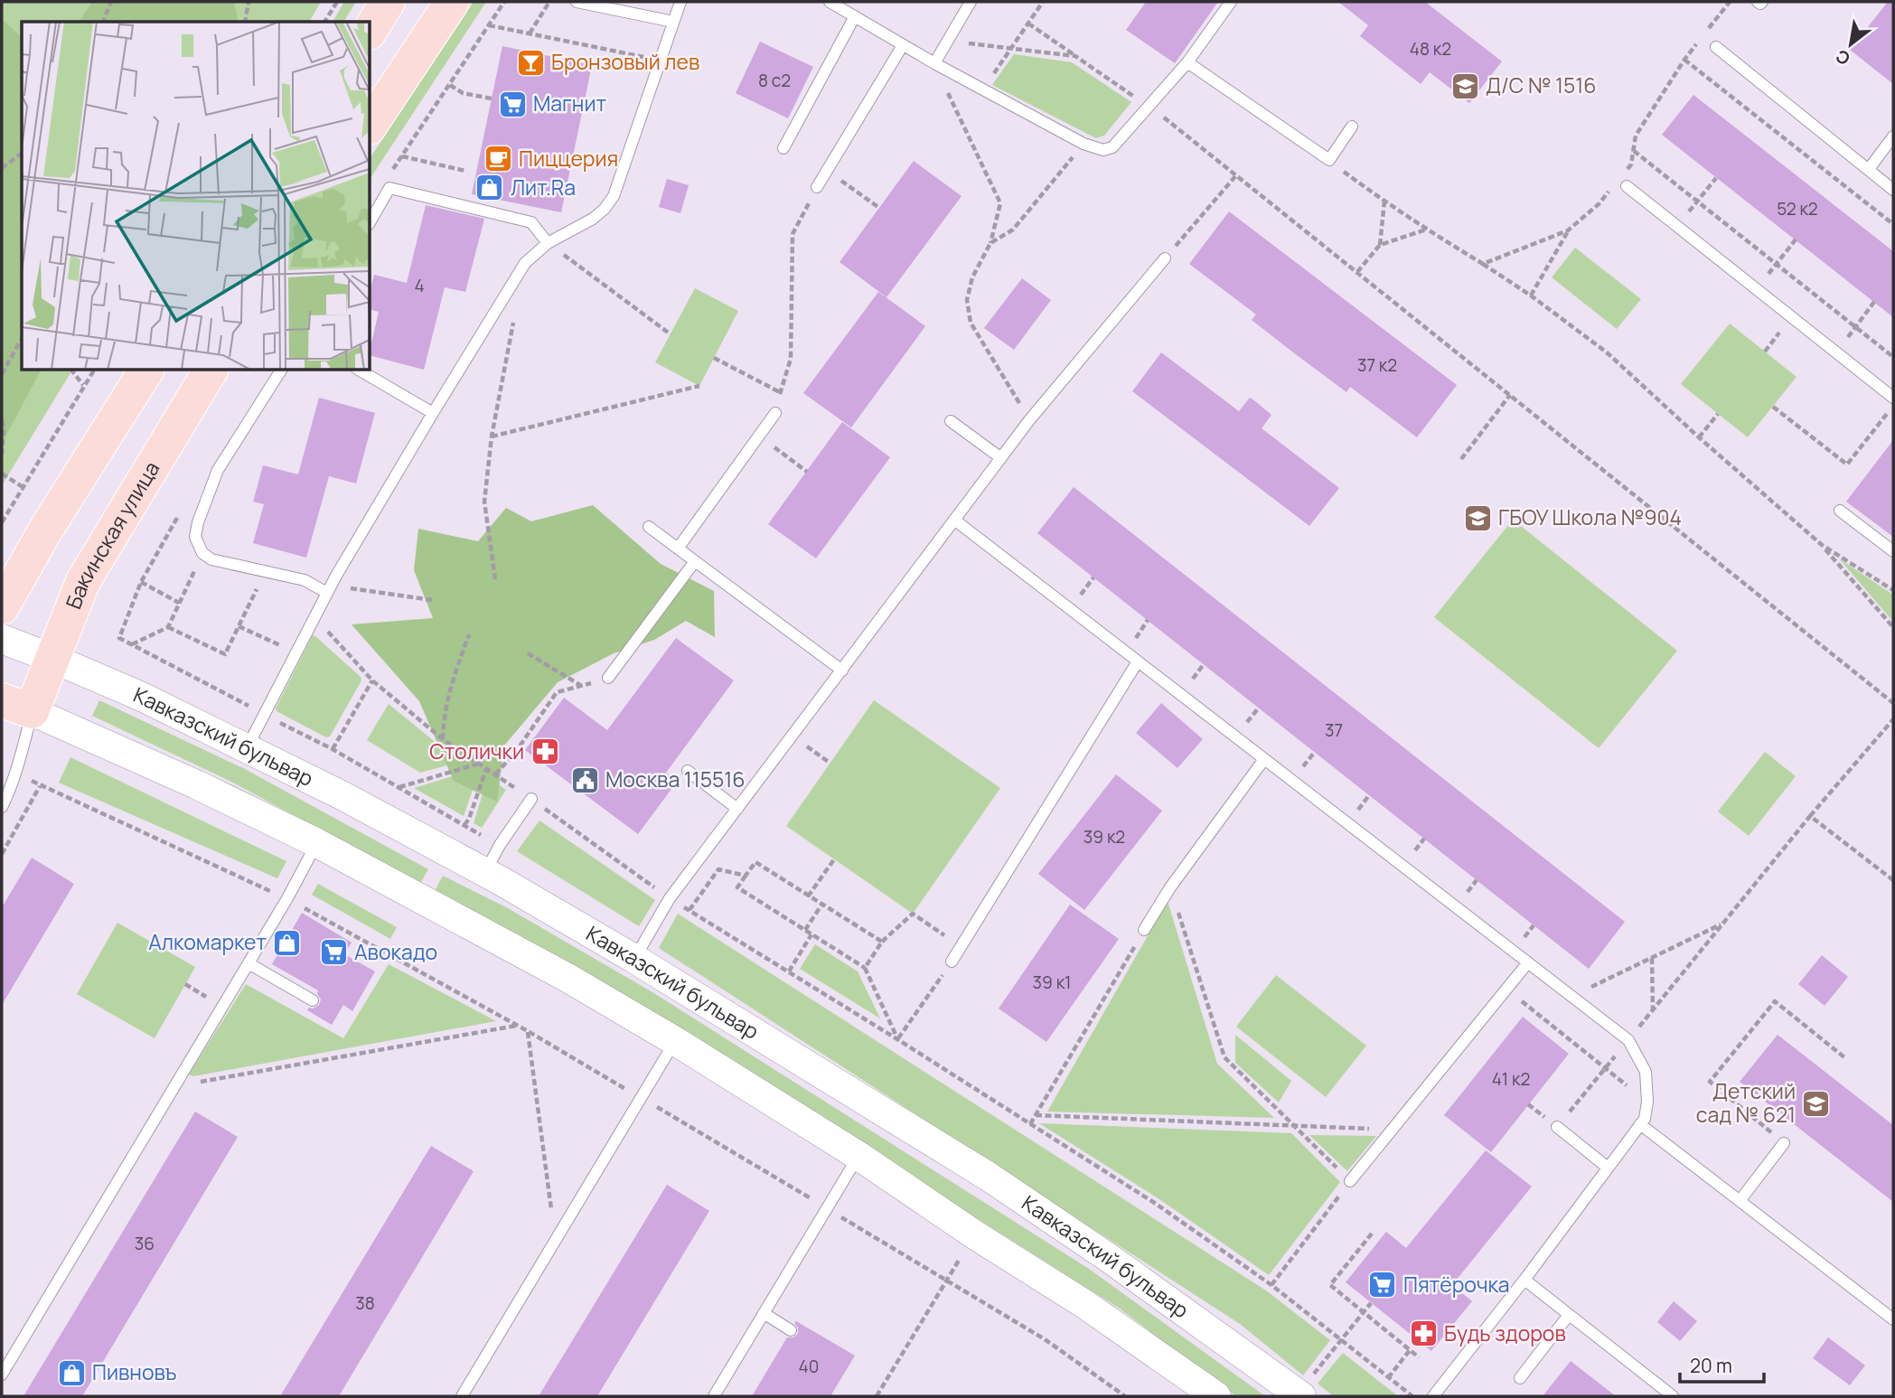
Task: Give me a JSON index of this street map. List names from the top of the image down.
{
  "streets": {
    "main road": ["Бакинская улица"],
    "street": ["Кавказский бульвар"]
  },
  "crossings": [
    ["Бакинская улица", "Кавказский бульвар"]
  ],
  "places": {
    "bar": ["Бронзовый лев"],
    "school or university": ["Д/C № 1516", "ГБОУ Школа №904", "Детский сад № 621"],
    "supermarket": ["Магнит", "Авокадо", "Пятёрочка"],
    "cafe": ["Пиццерия"],
    "shop": ["Лит.Ra", "Алкомаркет", "Пивновъ"],
    "pharmacy": ["Столички", "Будь здоров"],
    "public building": ["Москва 115516"]
  },
  "house_numbers": [
    "48 к2",
    "8 с2",
    "52 к2",
    "4",
    "37 к2",
    "37",
    "39 к2",
    "39 к1",
    "41 к2",
    "36",
    "38",
    "40"
  ],
  "scale_bar": "20 m",
  "north": "bottom left"
}
